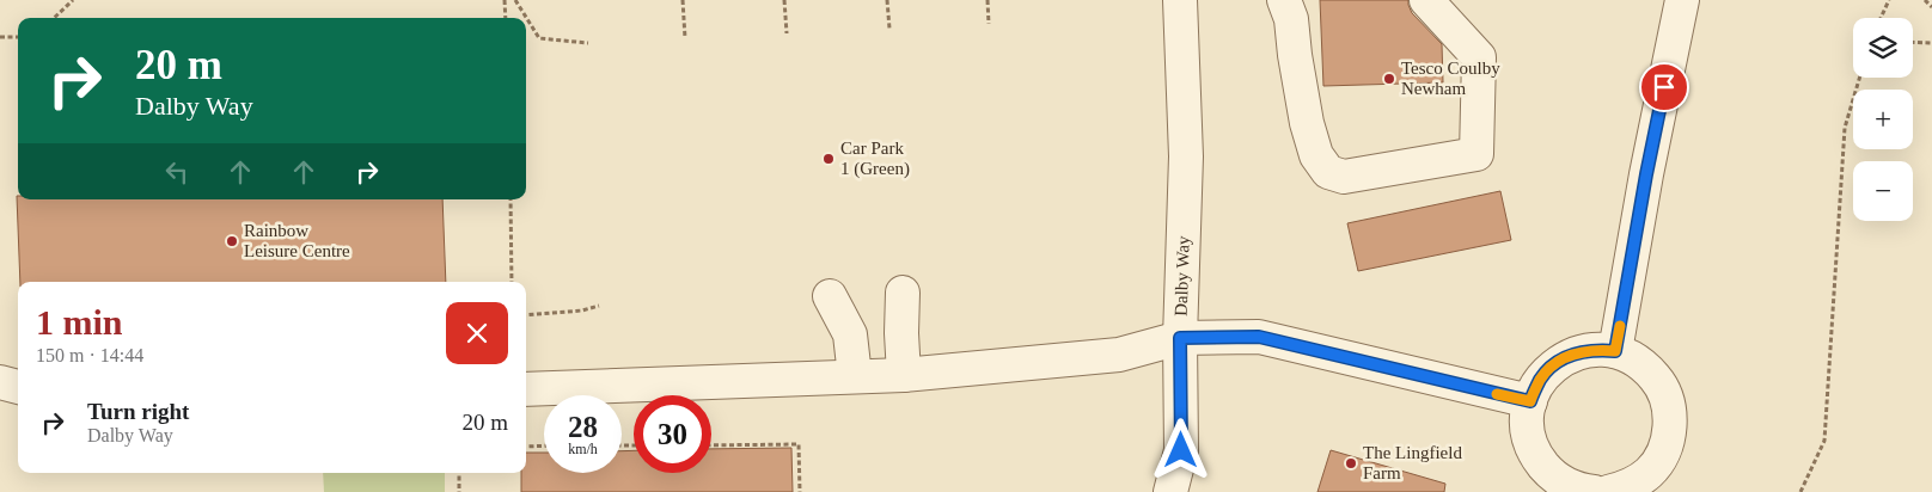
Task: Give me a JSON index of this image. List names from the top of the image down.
{
  "streets": {
    "street": ["Dalby Way"]
  },
  "places": [
    "Tesco Coulby Newham",
    "Car Park 1 (Green)",
    "Rainbow Leisure Centre",
    "The Lingfield Farm"
  ],
  "page": {
    "map_buttons": ["+", "−"],
    "turn": ["20 m", "Dalby Way"],
    "heading": ["1 min", "150 m · 14:44"],
    "list": [
      {
        "name": "Turn right",
        "note": "Dalby Way",
        "value": "20 m"
      }
    ],
    "speed": "28 km/h",
    "limit": "30"
  }
}
